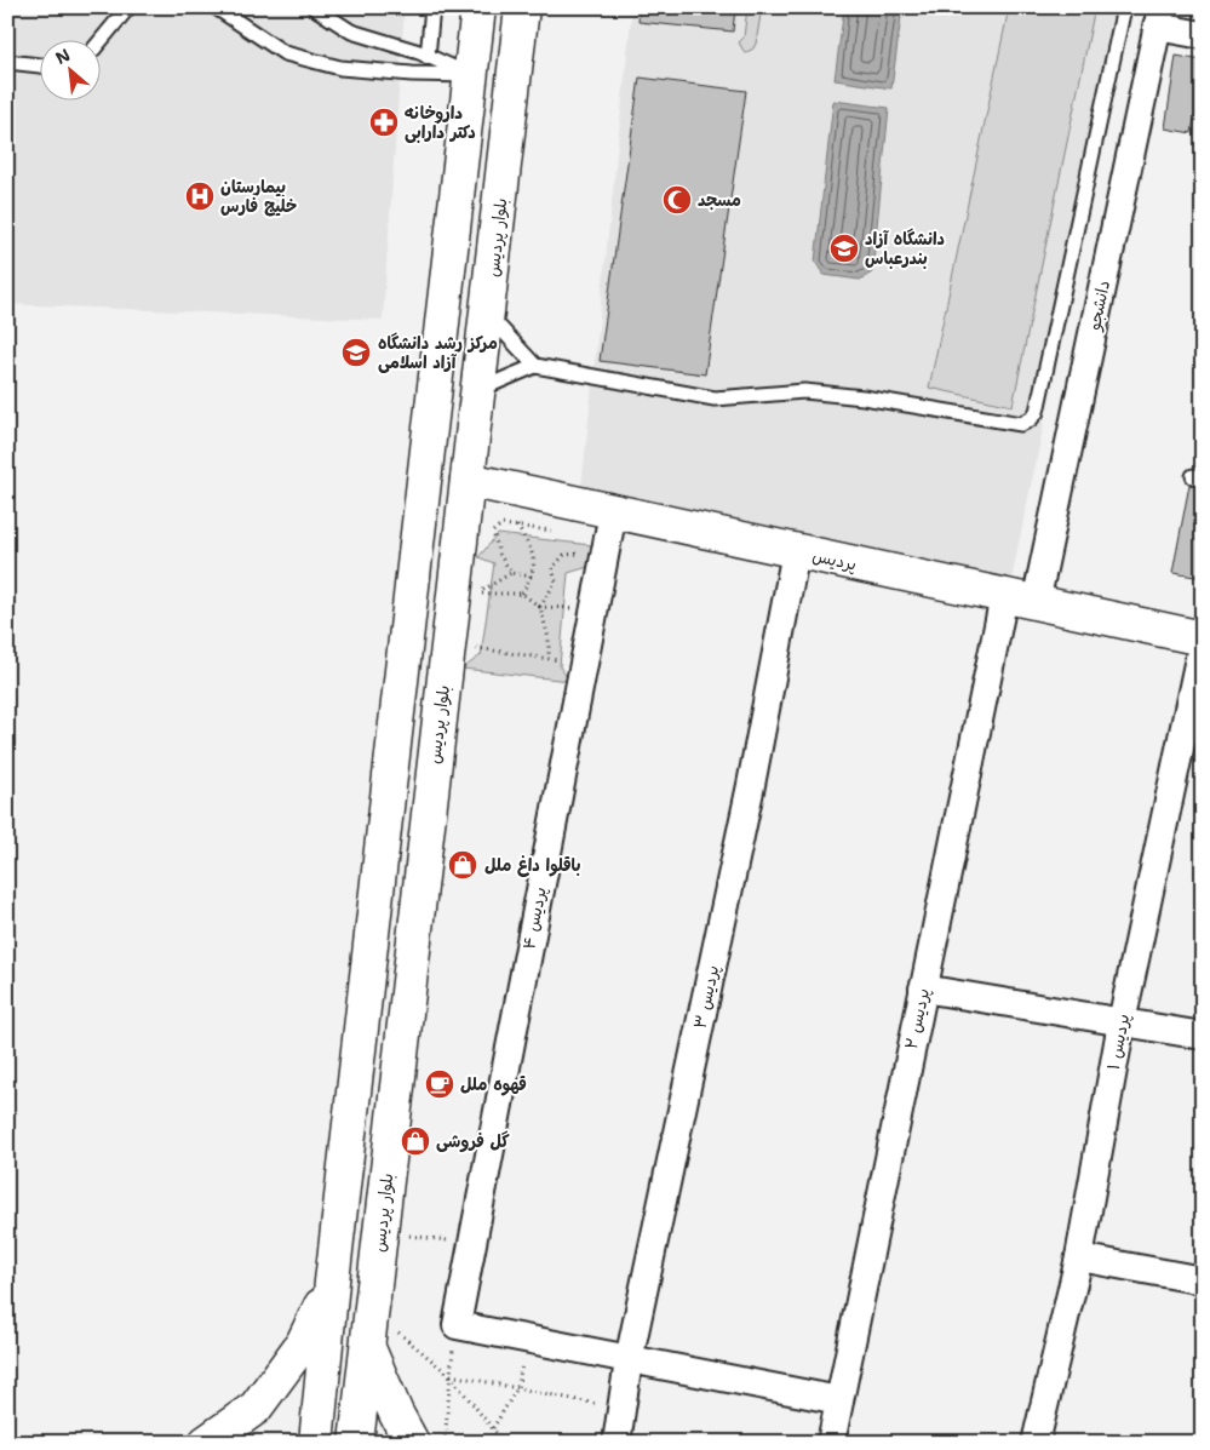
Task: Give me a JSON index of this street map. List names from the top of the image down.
{
  "streets": {
    "main road": ["بلوار پردیس", "پردیس"],
    "street": [
      "دانشجو",
      "پردیس ۴",
      "پردیس ۳",
      "پردیس ۲",
      "پردیس ۱"
    ]
  },
  "crossings": [
    ["بلوار پردیس", "پردیس"],
    ["دانشجو", "پردیس"],
    ["پردیس", "پردیس ۴"],
    ["پردیس", "پردیس ۳"],
    ["پردیس", "پردیس ۲"],
    ["پردیس", "پردیس ۱"]
  ],
  "places": {
    "pharmacy": ["داروخانه دکتر دارابی"],
    "hospital": ["بیمارستان خلیج فارس"],
    "mosque": ["مسجد"],
    "school or university": ["دانشگاه آزاد بندرعباس", "مرکز رشد دانشگاه آزاد اسلامی"],
    "shop": ["باقلوا داغ ملل", "گل فروشی"],
    "cafe": ["قهوه ملل"]
  },
  "north": "top left"
}
